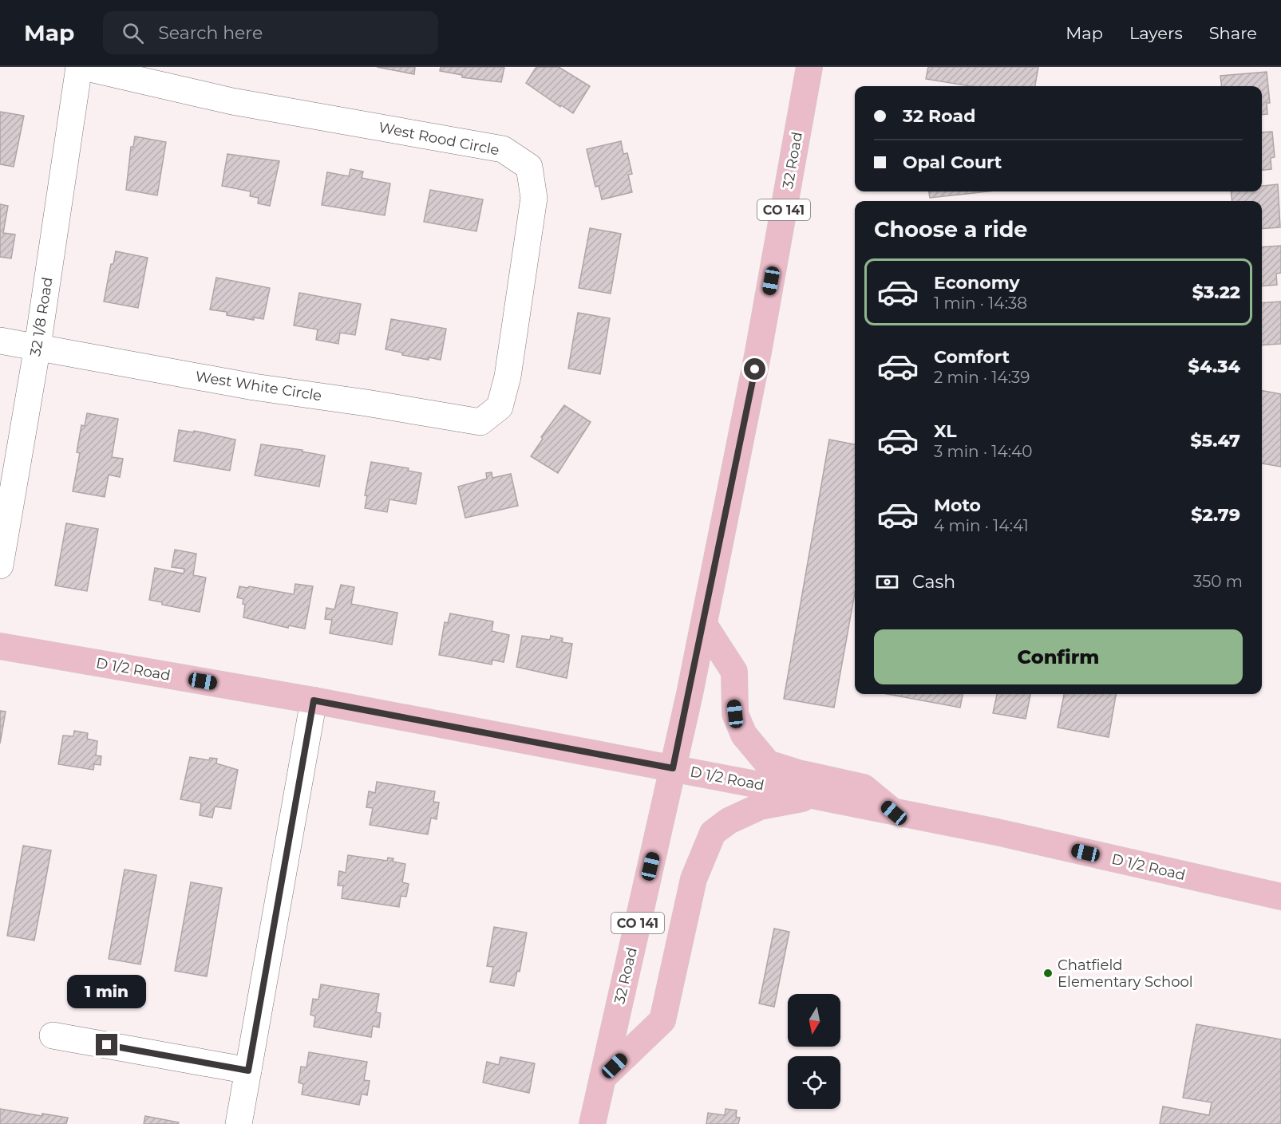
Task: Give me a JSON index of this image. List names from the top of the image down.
{
  "streets": {
    "main road": ["32 Road", "CO 141", "D 1/2 Road"],
    "street": ["West Rood Circle", "32 1/8 Road", "West White Circle"]
  },
  "crossings": [
    ["West Rood Circle", "West White Circle"],
    ["32 Road", "D 1/2 Road"],
    ["32 1/8 Road", "West White Circle"]
  ],
  "places": ["Chatfield Elementary School"],
  "north": "bottom",
  "page": {
    "header": "Map",
    "search": "Search here",
    "nav": ["Map", "Layers", "Share"],
    "banner": ["32 Road", "Opal Court"],
    "heading": "Choose a ride",
    "list": [
      {
        "name": "Economy",
        "note": "1 min · 14:38",
        "value": "$3.22"
      },
      {
        "name": "Comfort",
        "note": "2 min · 14:39",
        "value": "$4.34"
      },
      {
        "name": "XL",
        "note": "3 min · 14:40",
        "value": "$5.47"
      },
      {
        "name": "Moto",
        "note": "4 min · 14:41",
        "value": "$2.79"
      }
    ],
    "pay": ["Cash", "350 m"],
    "buttons": "Confirm",
    "bubble": "1 min"
  }
}
